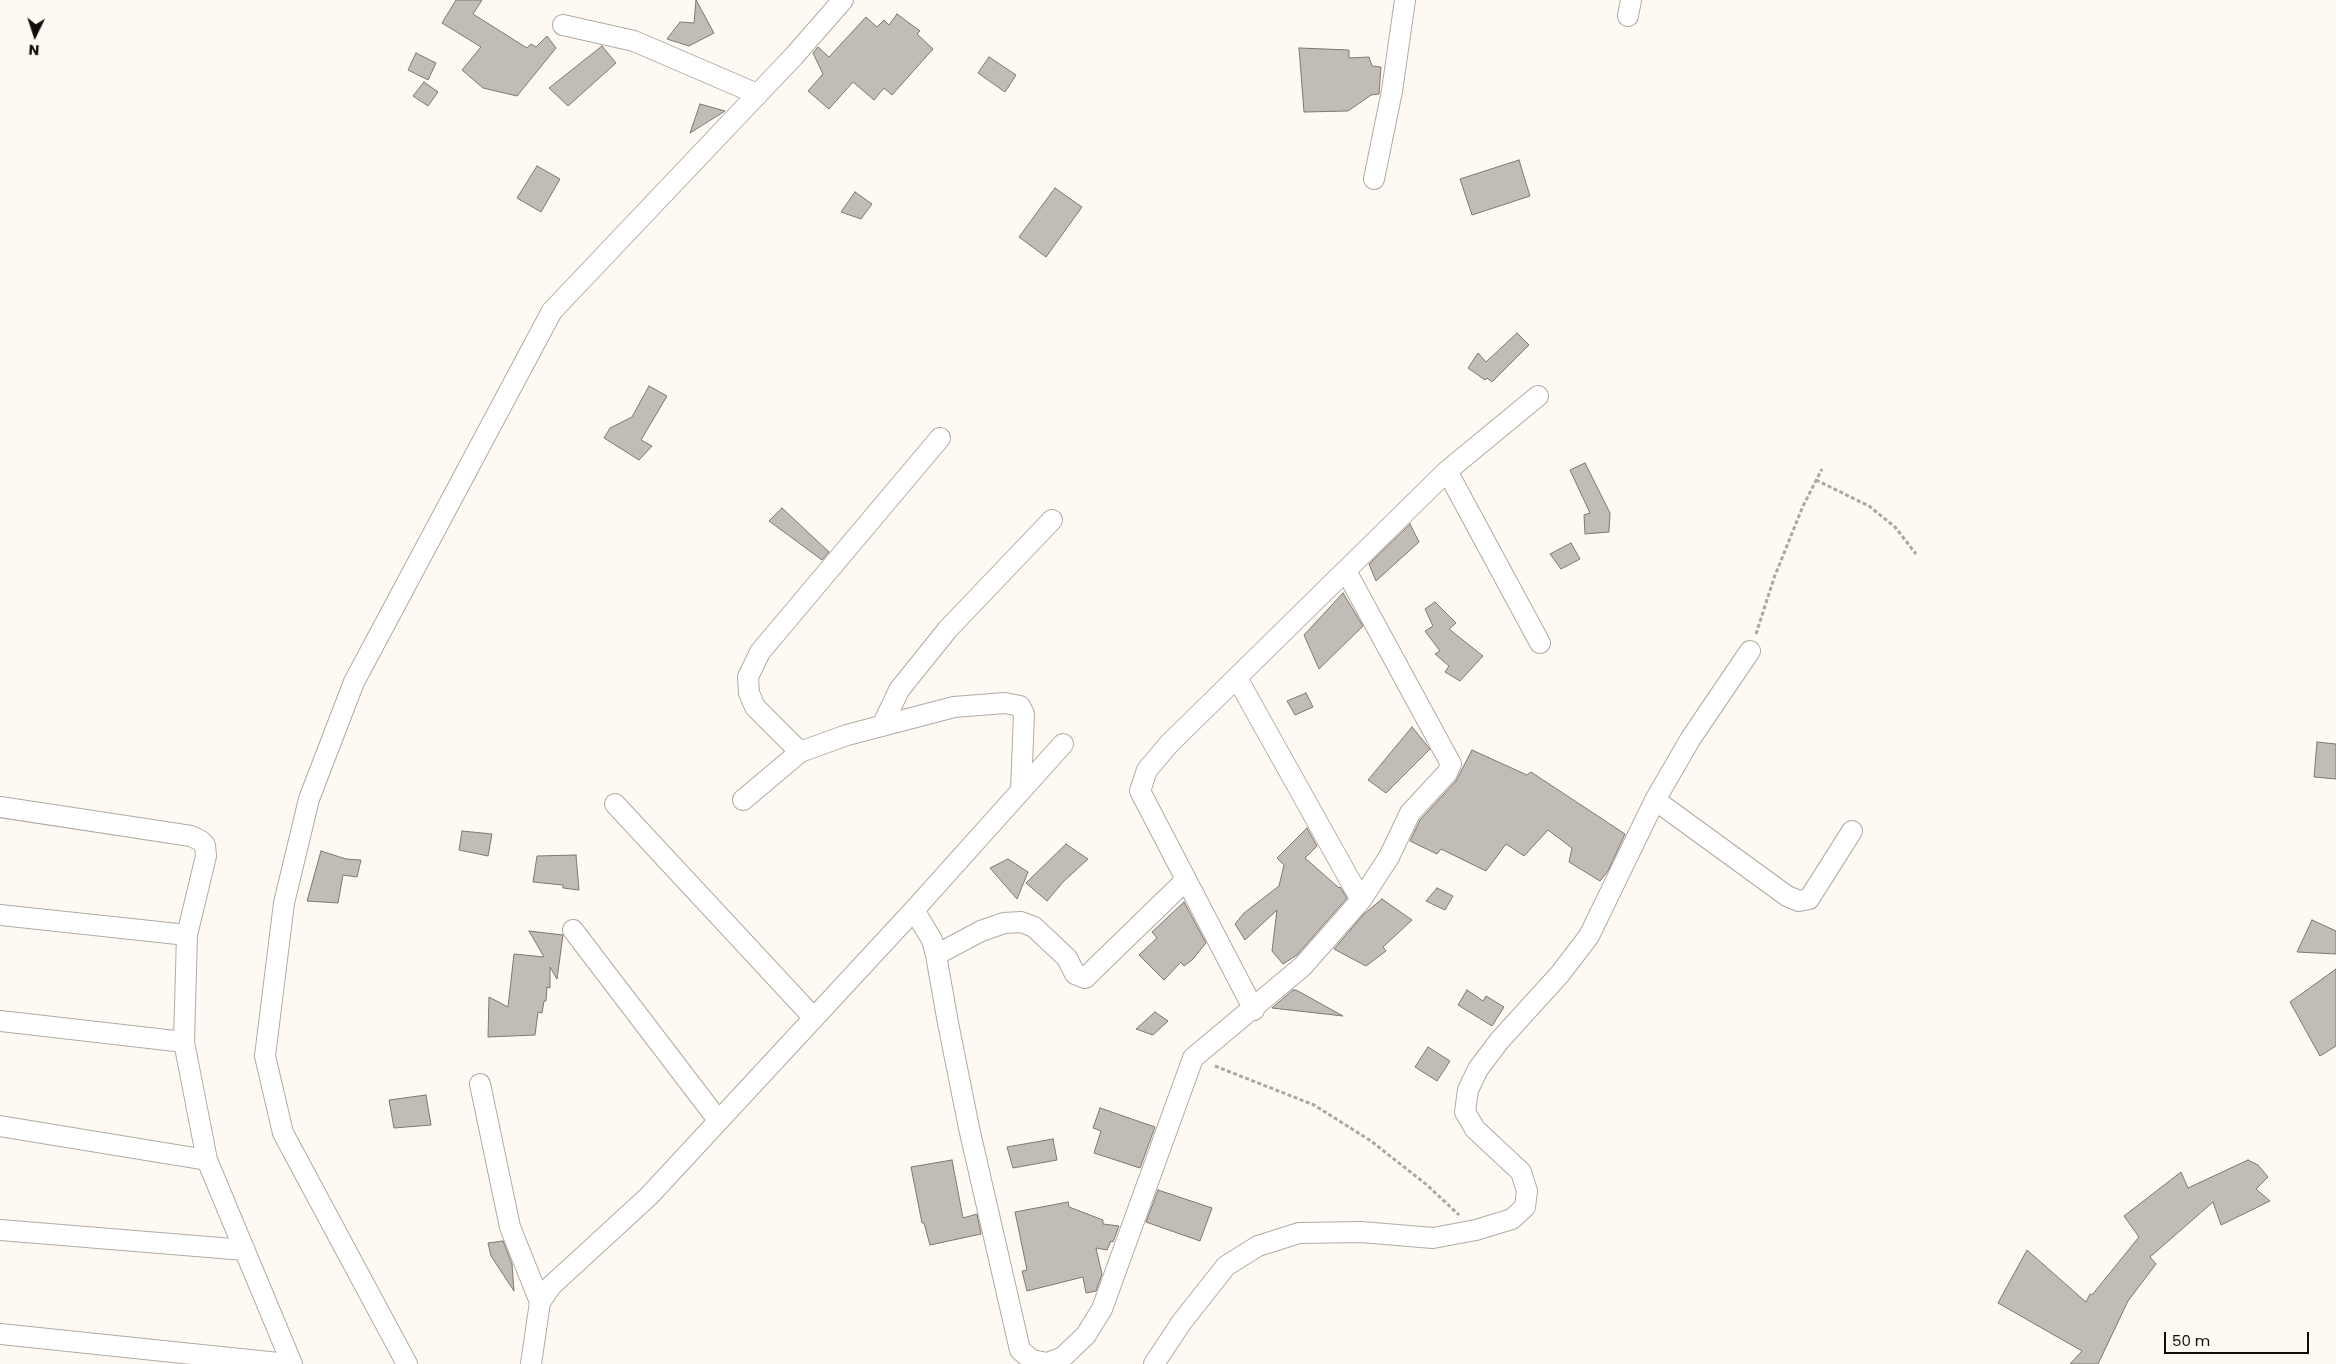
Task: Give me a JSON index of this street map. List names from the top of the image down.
{
  "scale_bar": "50 m",
  "north": "bottom"
}
